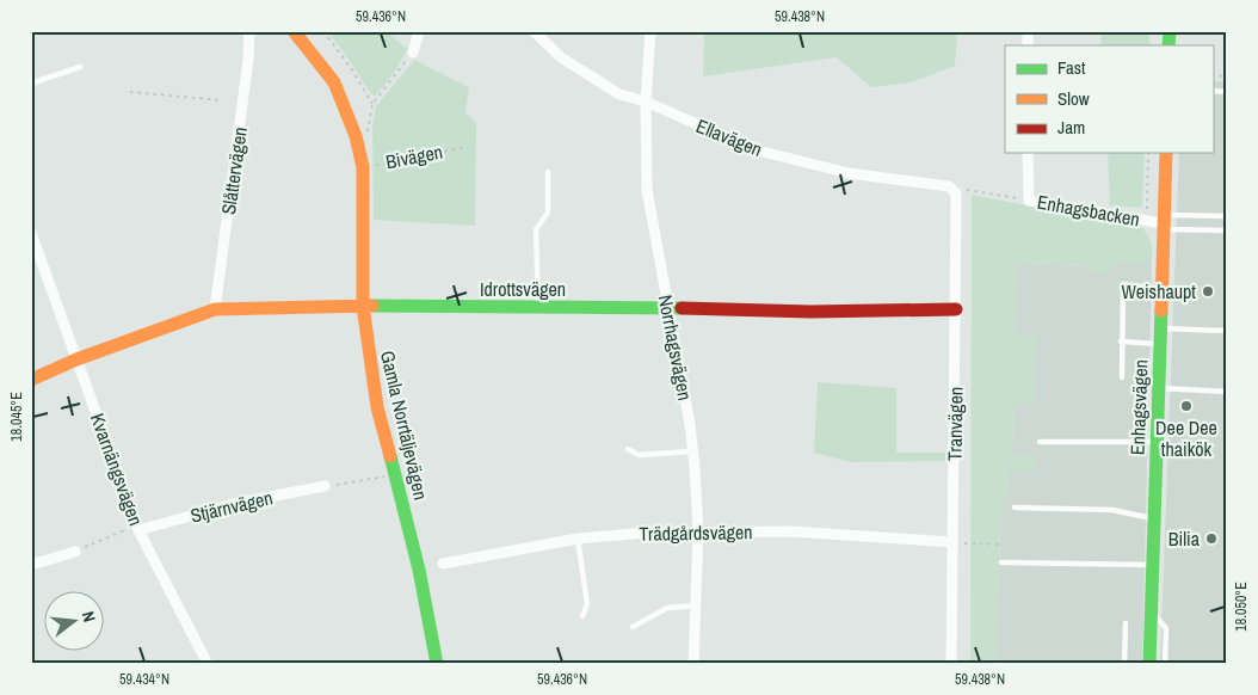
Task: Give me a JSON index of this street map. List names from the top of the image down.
{
  "streets": {
    "street": [
      "Ellavägen",
      "Slåttervägen",
      "Enhagsbacken",
      "Idrottsvägen",
      "Norrhagsvägen",
      "Enhagsvägen",
      "Tranvägen",
      "Gamla Norrtäljevägen",
      "Kvarnängsvägen",
      "Stjärnvägen",
      "Trädgårdsvägen"
    ],
    "path": ["Bivägen"]
  },
  "crossings": [
    ["Ellavägen", "Norrhagsvägen"],
    ["Ellavägen", "Tranvägen"],
    ["Bivägen", "Gamla Norrtäljevägen"],
    ["Slåttervägen", "Idrottsvägen"],
    ["Enhagsbacken", "Enhagsvägen"],
    ["Idrottsvägen", "Norrhagsvägen"],
    ["Idrottsvägen", "Tranvägen"],
    ["Idrottsvägen", "Gamla Norrtäljevägen"],
    ["Idrottsvägen", "Kvarnängsvägen"],
    ["Norrhagsvägen", "Trädgårdsvägen"],
    ["Tranvägen", "Trädgårdsvägen"],
    ["Kvarnängsvägen", "Stjärnvägen"]
  ],
  "places": ["Weishaupt", "Dee Dee thaikök", "Bilia"],
  "legend": ["Fast", "Slow", "Jam"],
  "north": "right",
  "coordinates": [
    "59.436°N",
    "59.438°N",
    "18.045°E",
    "18.050°E",
    "59.434°N"
  ]
}
